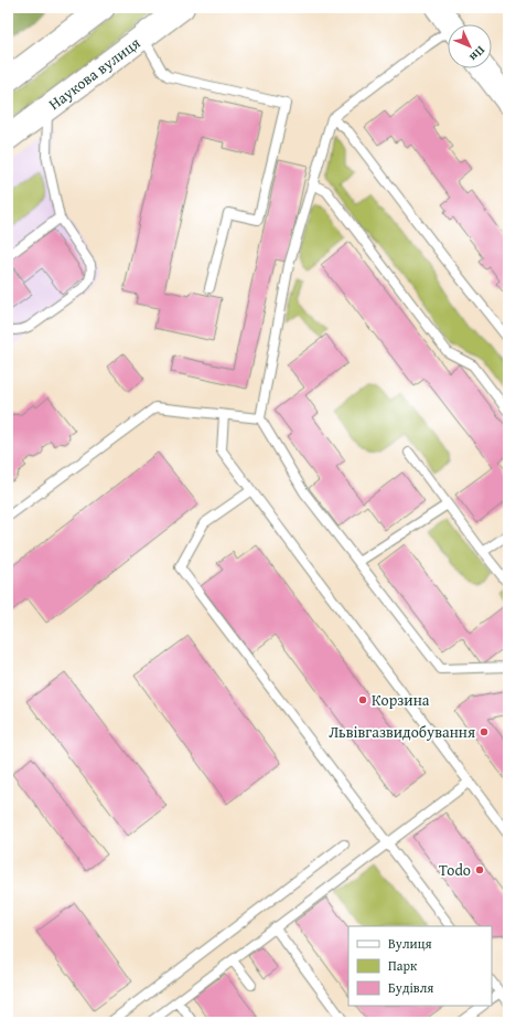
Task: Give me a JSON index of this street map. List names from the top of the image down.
{
  "streets": {
    "main road": ["Наукова вулиця"]
  },
  "places": ["Корзина", "Львівгазвидобування", "Todo"],
  "legend": ["Вулиця", "Парк", "Будівля"],
  "north": "bottom right"
}
